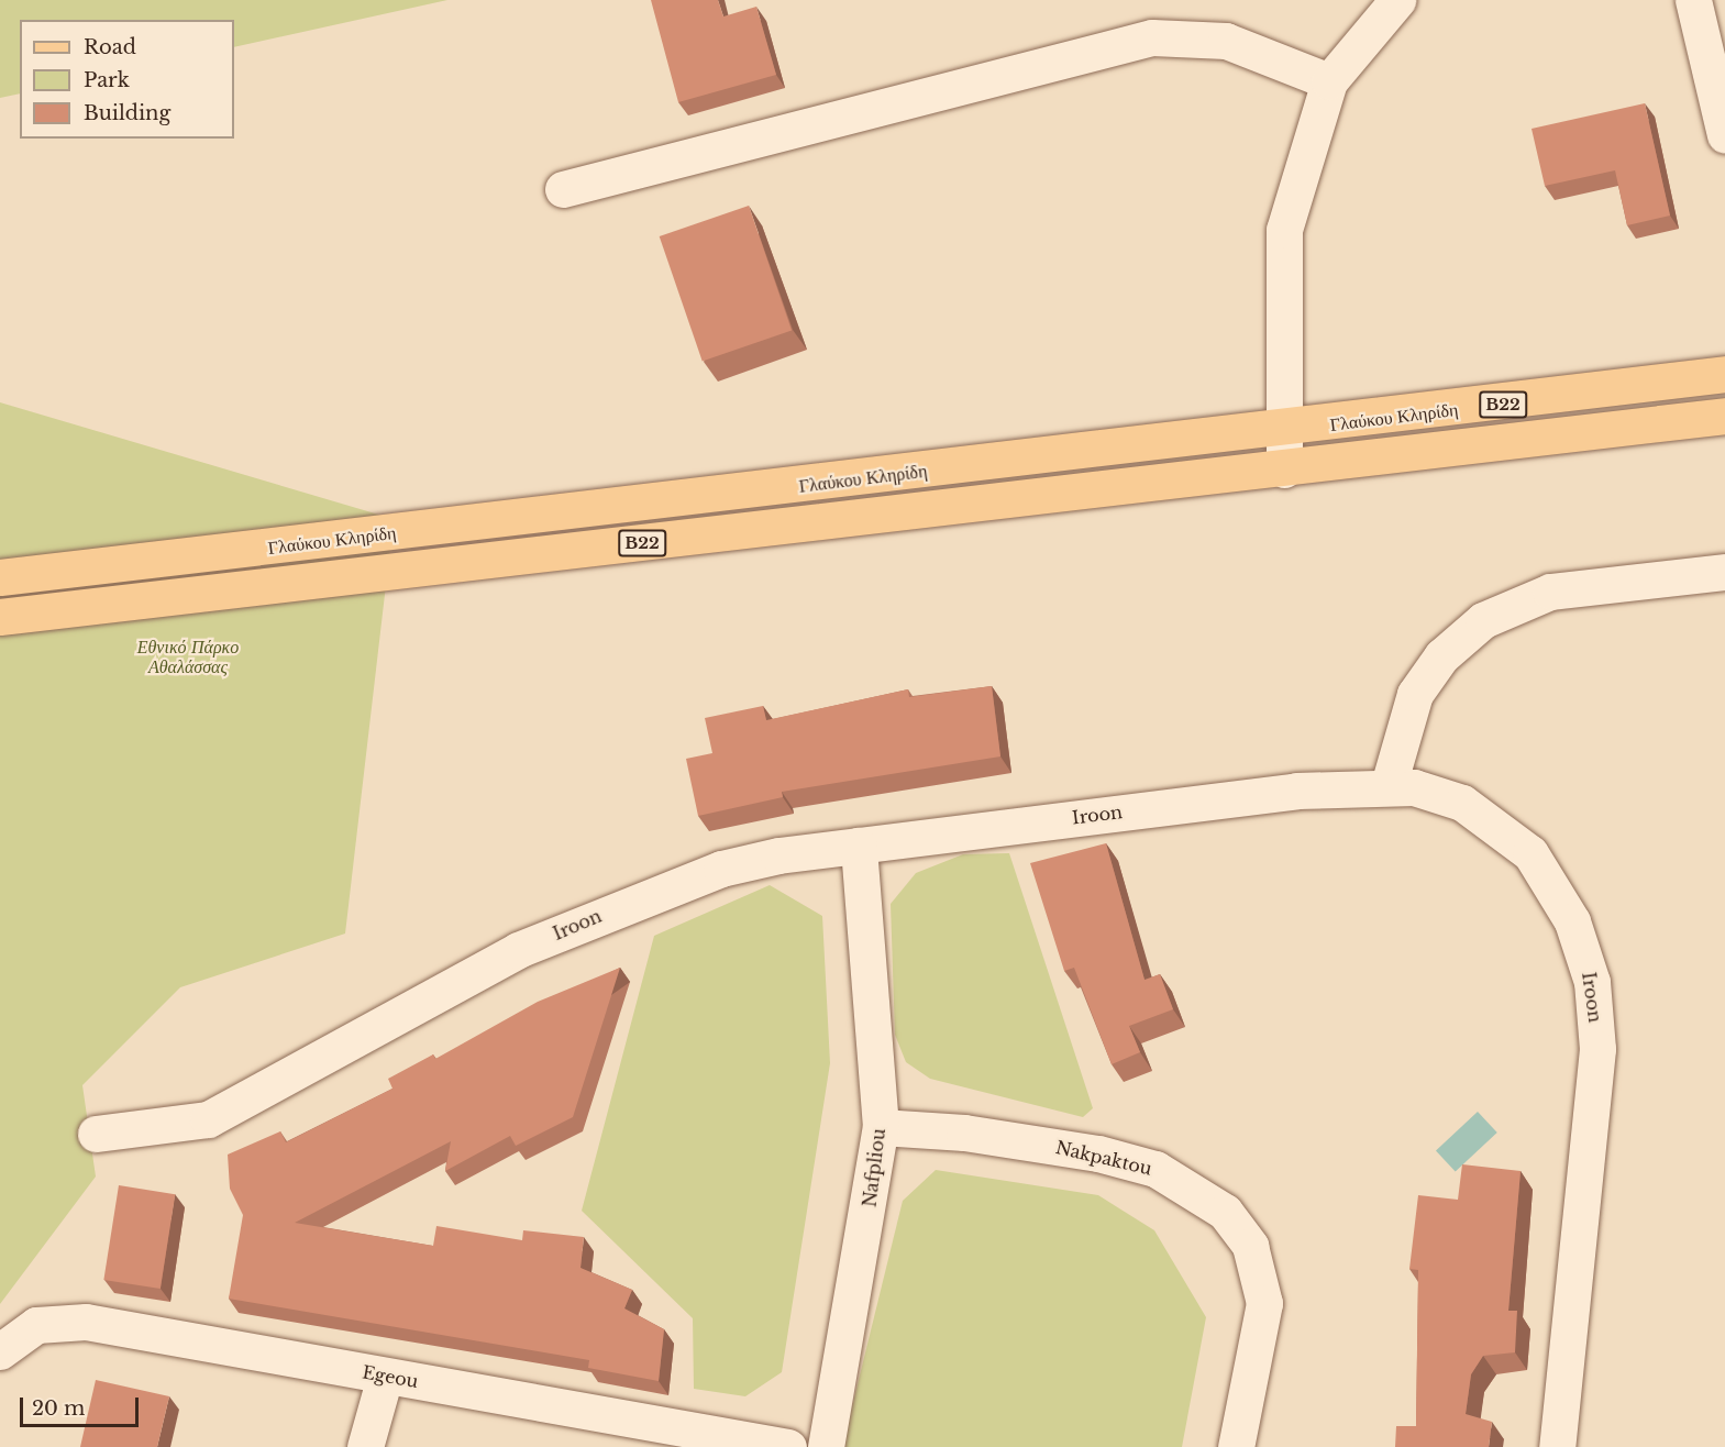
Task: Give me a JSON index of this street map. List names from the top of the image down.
{
  "streets": {
    "main road": ["B22", "Γλαύκου Κληρίδη"],
    "street": [
      "Iroon",
      "Nakpaktou",
      "Nafpliou",
      "Egeou"
    ]
  },
  "crossings": [
    ["Iroon", "Nafpliou"],
    ["Nakpaktou", "Nafpliou"]
  ],
  "parks": ["Εθνικό Πάρκο Αθαλάσσας"],
  "legend": ["Road", "Park", "Building"],
  "scale_bar": "20 m"
}
